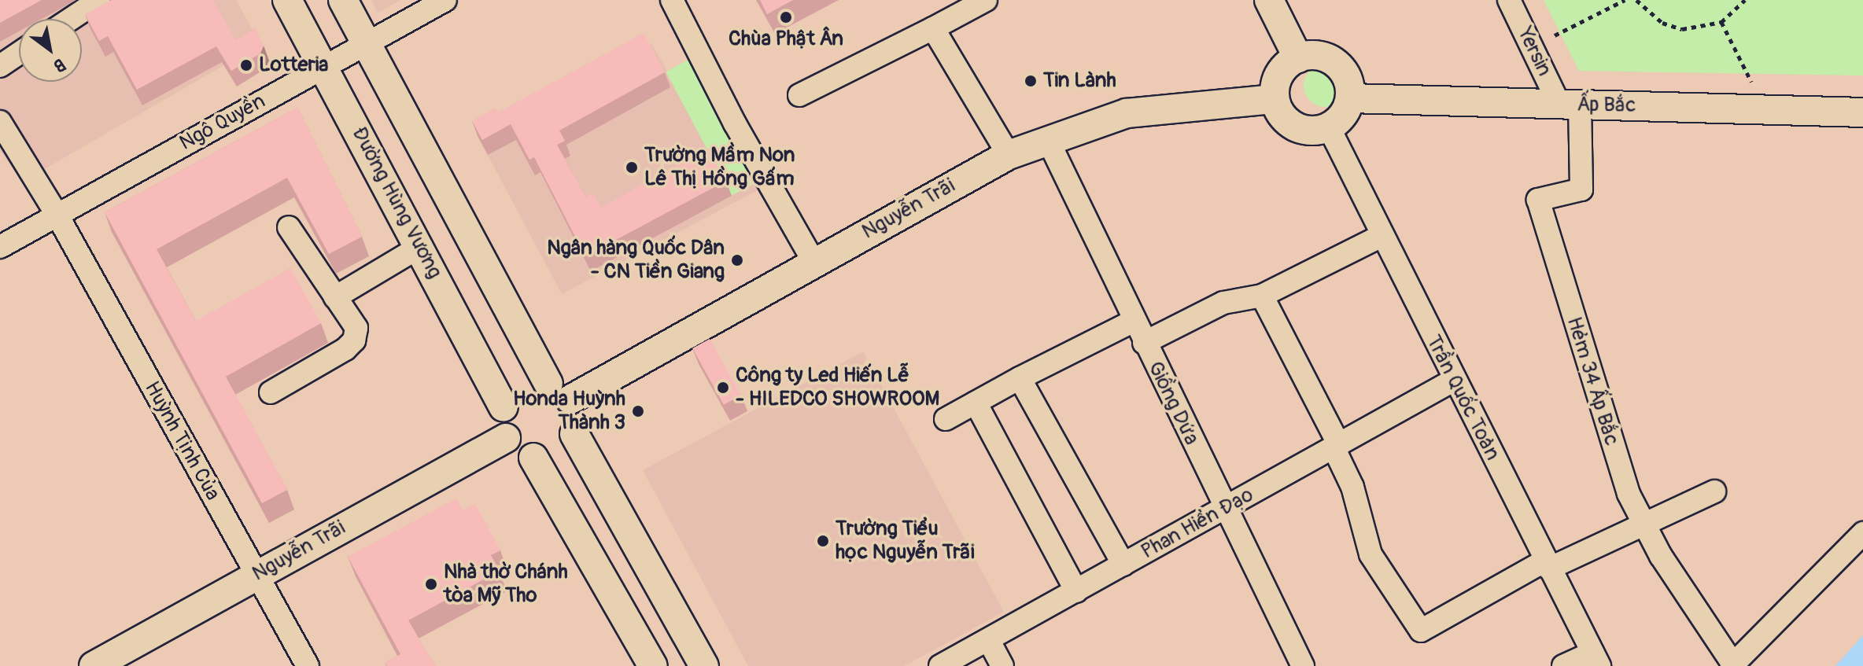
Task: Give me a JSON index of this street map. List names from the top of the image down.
{
  "streets": {
    "main road": ["Ấp Bắc", "Đường Hùng Vương", "Nguyễn Trãi"],
    "street": [
      "Yersin",
      "Ngô Quyền",
      "Hẻm 34 Ấp Bắc",
      "Trần Quốc Toản",
      "Giồng Dứa",
      "Huỳnh Tịnh Của",
      "Phan Hiển Đạo"
    ]
  },
  "crossings": [
    ["Yersin", "Ấp Bắc"],
    ["Yersin", "Hẻm 34 Ấp Bắc"],
    ["Ấp Bắc", "Nguyễn Trãi"],
    ["Ấp Bắc", "Hẻm 34 Ấp Bắc"],
    ["Ấp Bắc", "Trần Quốc Toản"],
    ["Ngô Quyền", "Đường Hùng Vương"],
    ["Ngô Quyền", "Huỳnh Tịnh Của"],
    ["Đường Hùng Vương", "Nguyễn Trãi"],
    ["Nguyễn Trãi", "Trần Quốc Toản"],
    ["Nguyễn Trãi", "Giồng Dứa"],
    ["Nguyễn Trãi", "Huỳnh Tịnh Của"],
    ["Trần Quốc Toản", "Phan Hiển Đạo"],
    ["Giồng Dứa", "Phan Hiển Đạo"]
  ],
  "places": [
    "Chùa Phật Ân",
    "Lotteria",
    "Tin Lành",
    "Trường Mầm Non Lê Thị Hồng Gấm",
    "Ngân hàng Quốc Dân - CN Tiền Giang",
    "Công ty Led Hiến Lễ - HILEDCO SHOWROOM",
    "Honda Huỳnh Thành 3",
    "Trường Tiểu học Nguyễn Trãi",
    "Nhà thờ Chánh tòa Mỹ Tho"
  ],
  "north": "bottom right"
}
